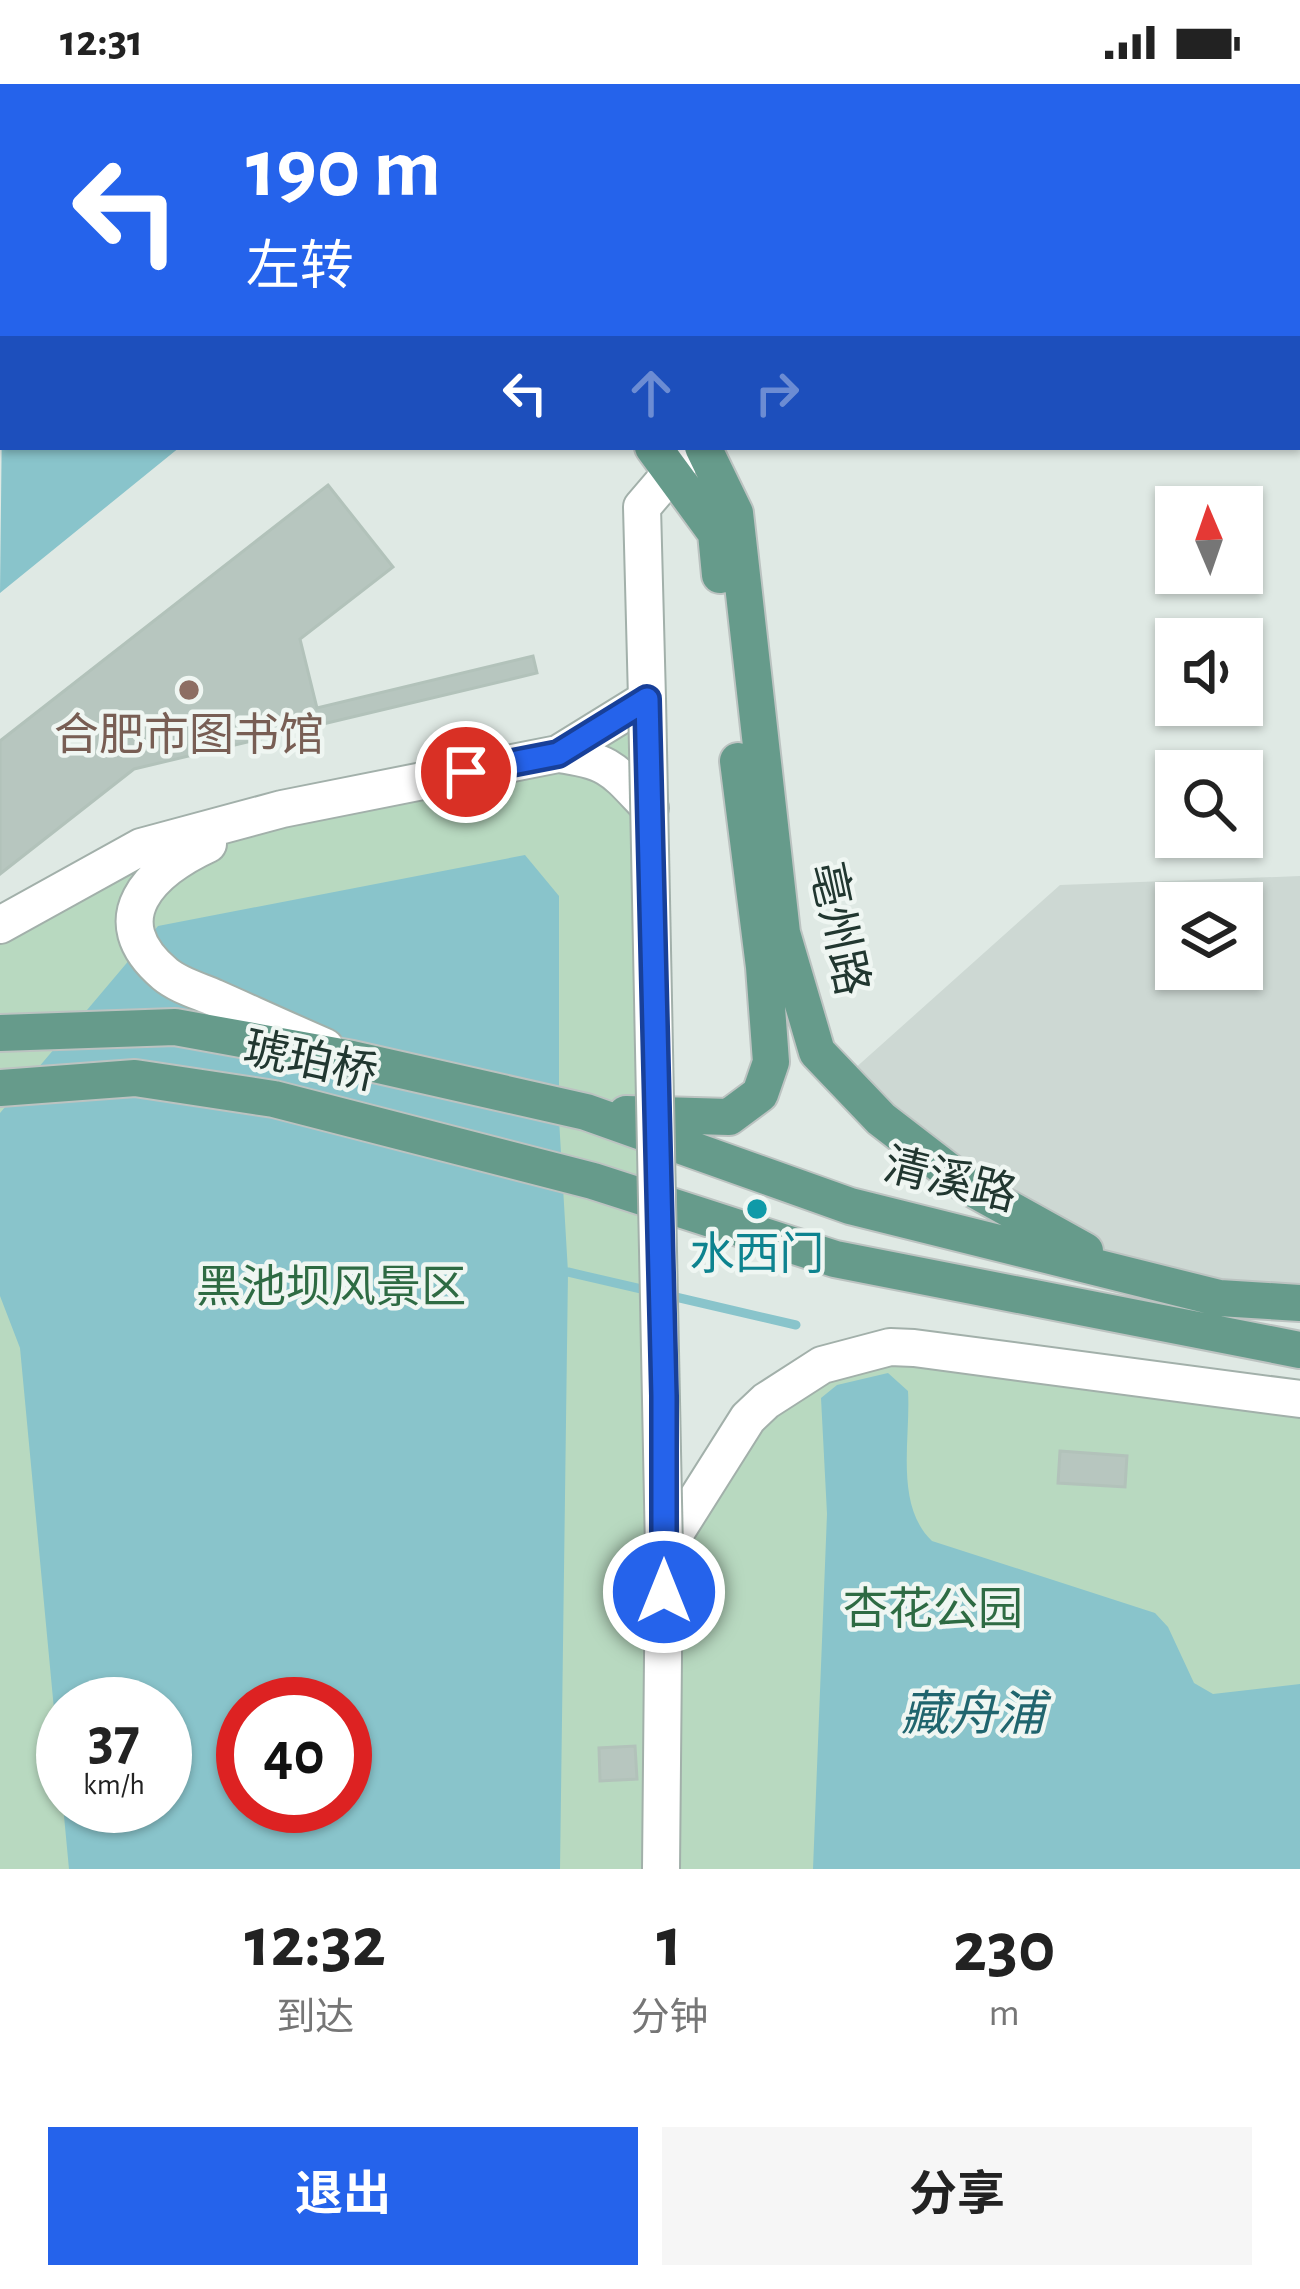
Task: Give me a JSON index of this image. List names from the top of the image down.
{
  "streets": {
    "main road": ["亳州路", "琥珀桥", "清溪路"]
  },
  "crossings": [
    ["亳州路", "清溪路"],
    ["琥珀桥", "清溪路"]
  ],
  "water": ["藏舟浦"],
  "parks": ["黑池坝风景区", "杏花公园"],
  "places": ["合肥市图书馆", "水西门"],
  "north": "top",
  "page": {
    "status": "12:31",
    "turn": ["190 m", "左转"],
    "speed": "37 km/h",
    "limit": "40",
    "eta": [
      "12:32",
      "到达",
      "1",
      "分钟",
      "230",
      "m"
    ],
    "buttons": ["退出", "分享"]
  }
}
